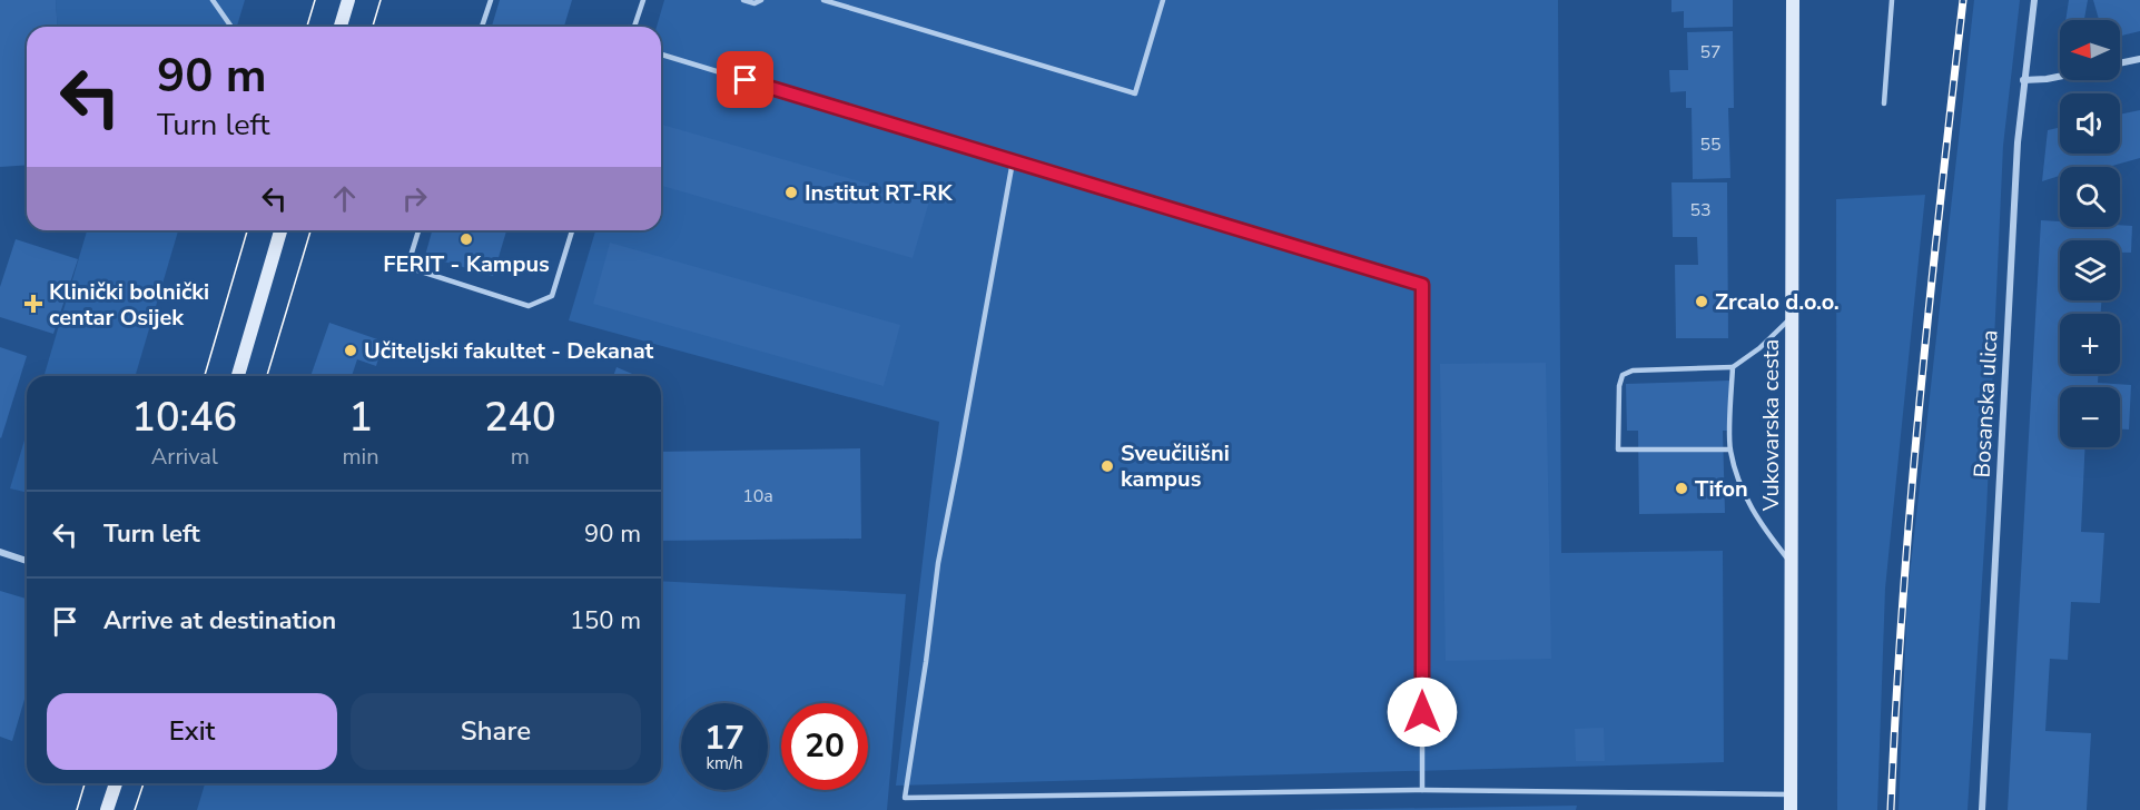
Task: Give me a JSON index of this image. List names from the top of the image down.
{
  "streets": {
    "main road": ["Vukovarska cesta"],
    "street": ["Bosanska ulica"]
  },
  "places": {
    "other": [
      "Institut RT-RK",
      "FERIT - Kampus",
      "Zrcalo d.o.o.",
      "Učiteljski fakultet - Dekanat",
      "Sveučilišni kampus",
      "Tifon"
    ],
    "health": ["Klinički bolnički centar Osijek"]
  },
  "house_numbers": [
    "57",
    "55",
    "53",
    "10a"
  ],
  "north": "left",
  "page": {
    "map_buttons": ["+", "−"],
    "turn": ["90 m", "Turn left"],
    "eta": [
      "10:46",
      "Arrival",
      "1",
      "min",
      "240",
      "m"
    ],
    "list": [
      {
        "name": "Turn left",
        "value": "90 m"
      },
      {
        "name": "Arrive at destination",
        "value": "150 m"
      }
    ],
    "buttons": ["Exit", "Share"],
    "speed": "17 km/h",
    "limit": "20"
  }
}
